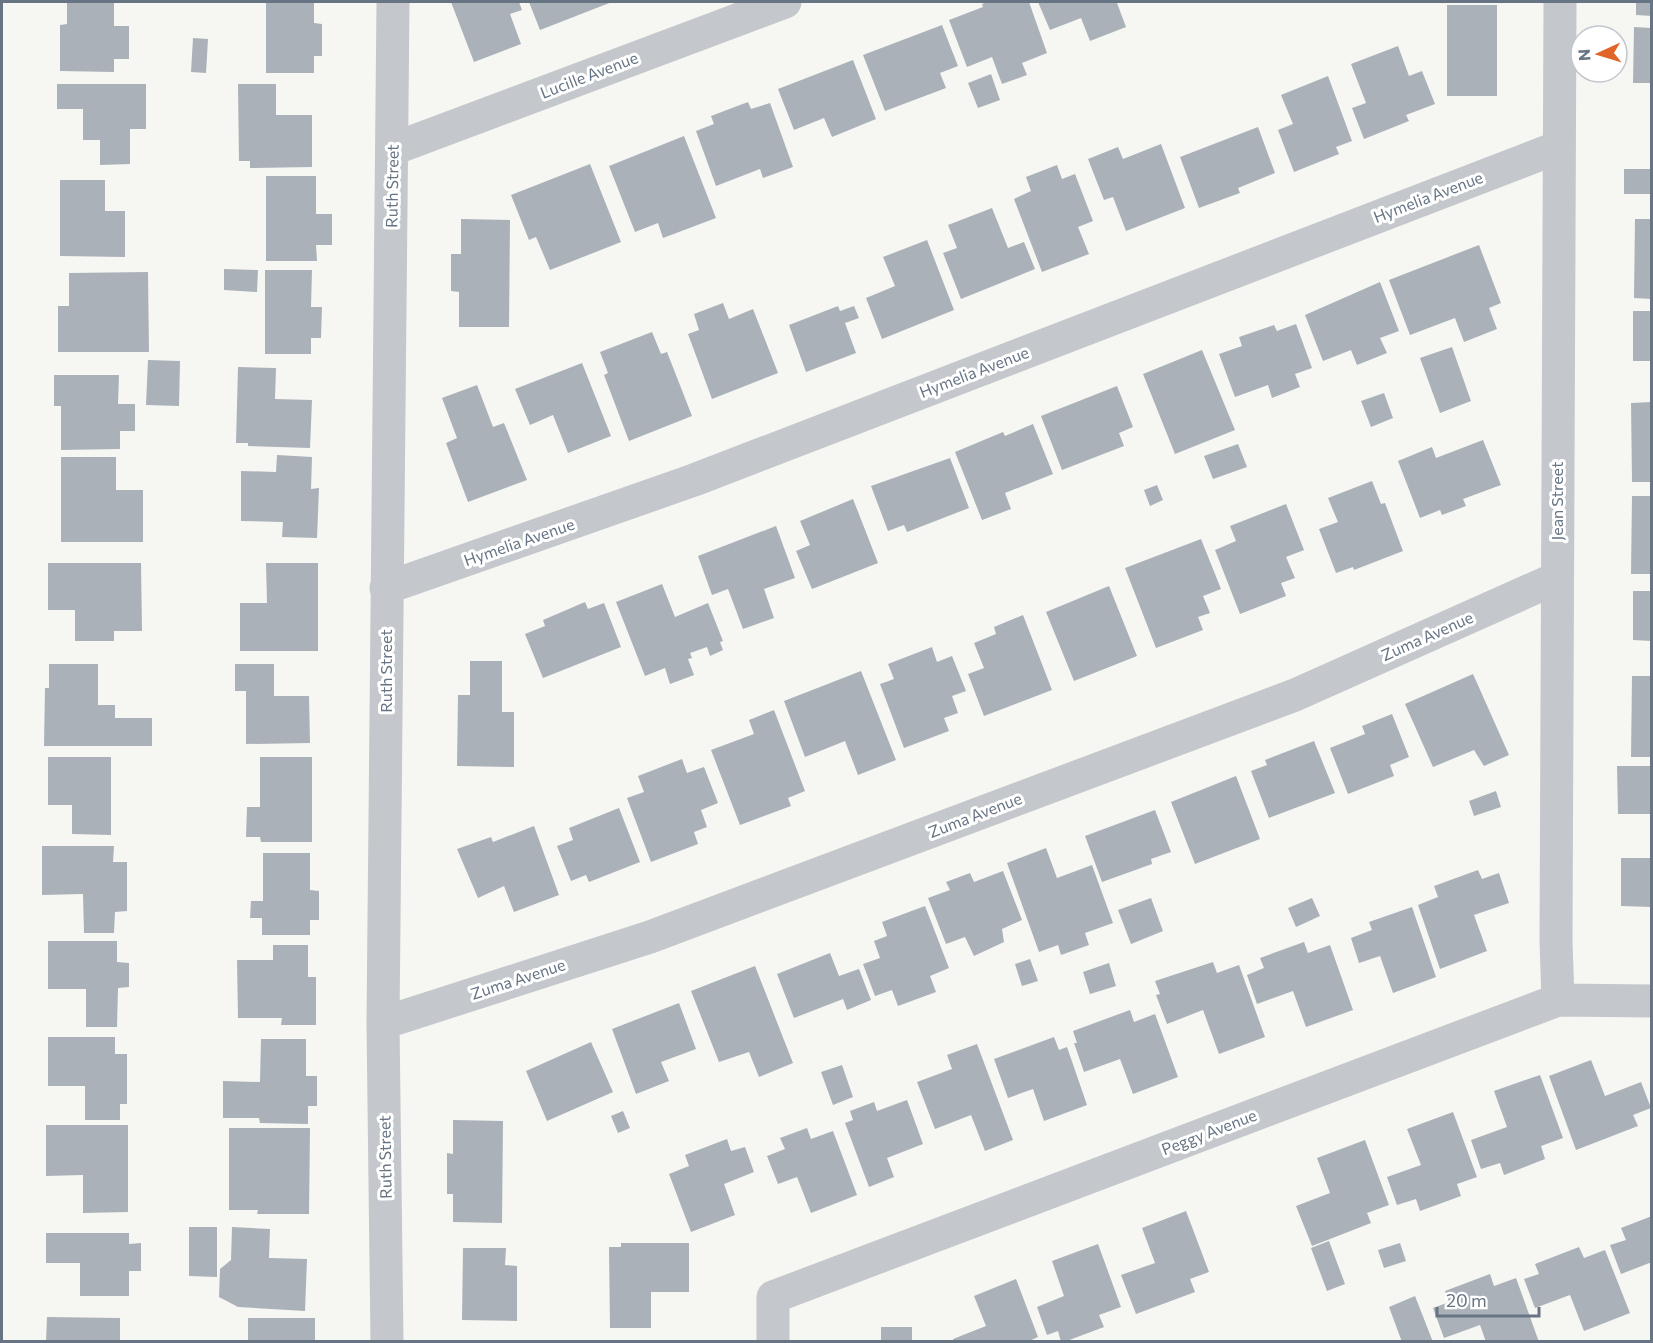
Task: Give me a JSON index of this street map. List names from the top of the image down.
{
  "streets": {
    "street": [
      "Lucille Avenue",
      "Ruth Street",
      "Hymelia Avenue",
      "Jean Street",
      "Zuma Avenue",
      "Peggy Avenue"
    ]
  },
  "crossings": [
    ["Lucille Avenue", "Ruth Street"],
    ["Ruth Street", "Hymelia Avenue"],
    ["Ruth Street", "Zuma Avenue"],
    ["Hymelia Avenue", "Jean Street"],
    ["Jean Street", "Zuma Avenue"],
    ["Jean Street", "Peggy Avenue"]
  ],
  "scale_bar": "20 m",
  "north": "left"
}
